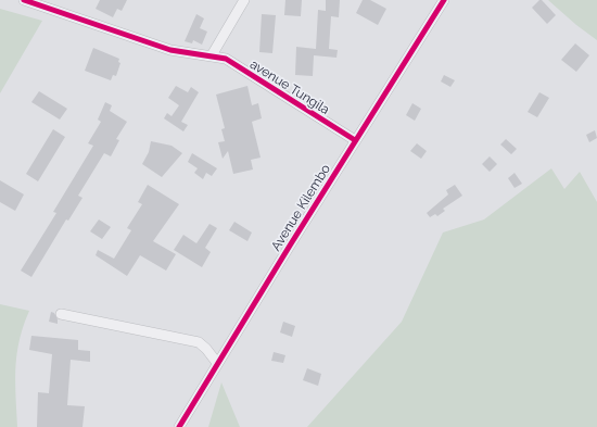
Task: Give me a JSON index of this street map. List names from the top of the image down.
{
  "streets": {
    "street": ["avenue Tungila", "Avenue Kilembo"]
  },
  "crossings": [
    ["avenue Tungila", "Avenue Kilembo"]
  ]
}
